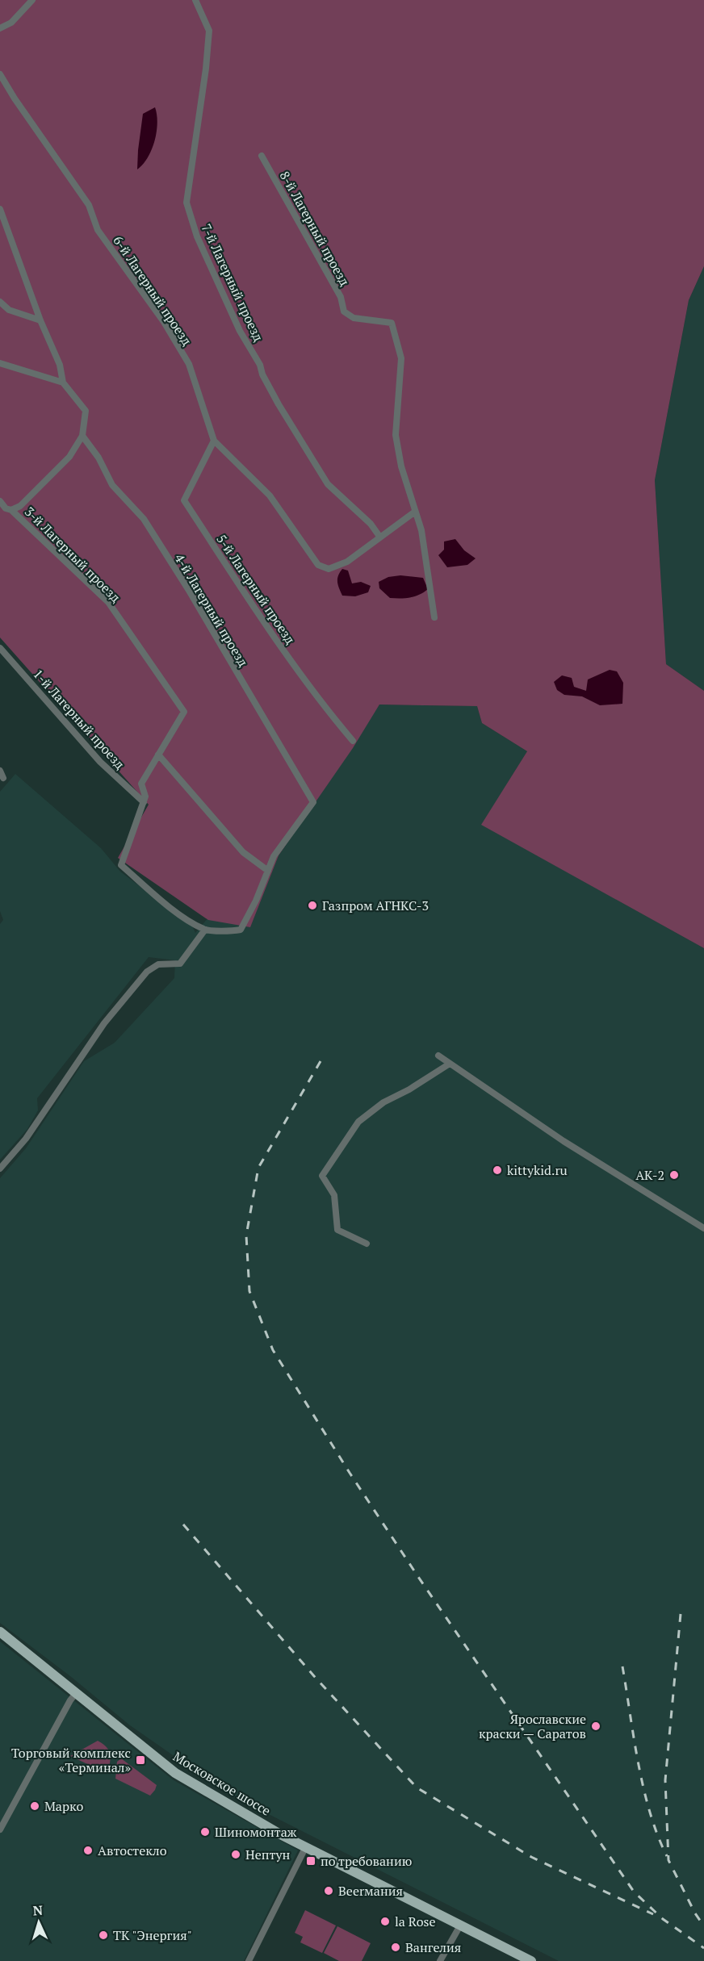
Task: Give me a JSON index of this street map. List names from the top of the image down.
{
  "streets": {
    "main road": ["Московское шоссе"],
    "street": [
      "8-й Лагерный проезд",
      "7-й Лагерный проезд",
      "6-й Лагерный проезд",
      "3-й Лагерный проезд",
      "5-й Лагерный проезд",
      "4-й Лагерный проезд",
      "1-й Лагерный проезд"
    ]
  },
  "crossings": [
    ["8-й Лагерный проезд", "6-й Лагерный проезд"],
    ["7-й Лагерный проезд", "6-й Лагерный проезд"],
    ["6-й Лагерный проезд", "5-й Лагерный проезд"],
    ["3-й Лагерный проезд", "4-й Лагерный проезд"],
    ["3-й Лагерный проезд", "1-й Лагерный проезд"]
  ],
  "places": {
    "other": [
      "Газпром АГНКС-3",
      "kittykid.ru",
      "АК-2",
      "Ярославские краски — Саратов",
      "Марко",
      "Шиномонтаж",
      "Автостекло",
      "Нептун",
      "Beerмания",
      "la Rose",
      "ТК \"Энергия\"",
      "Вангелия"
    ],
    "transit": ["Торговый комплекс «Терминал»", "по требованию"]
  },
  "north": "top"
}
